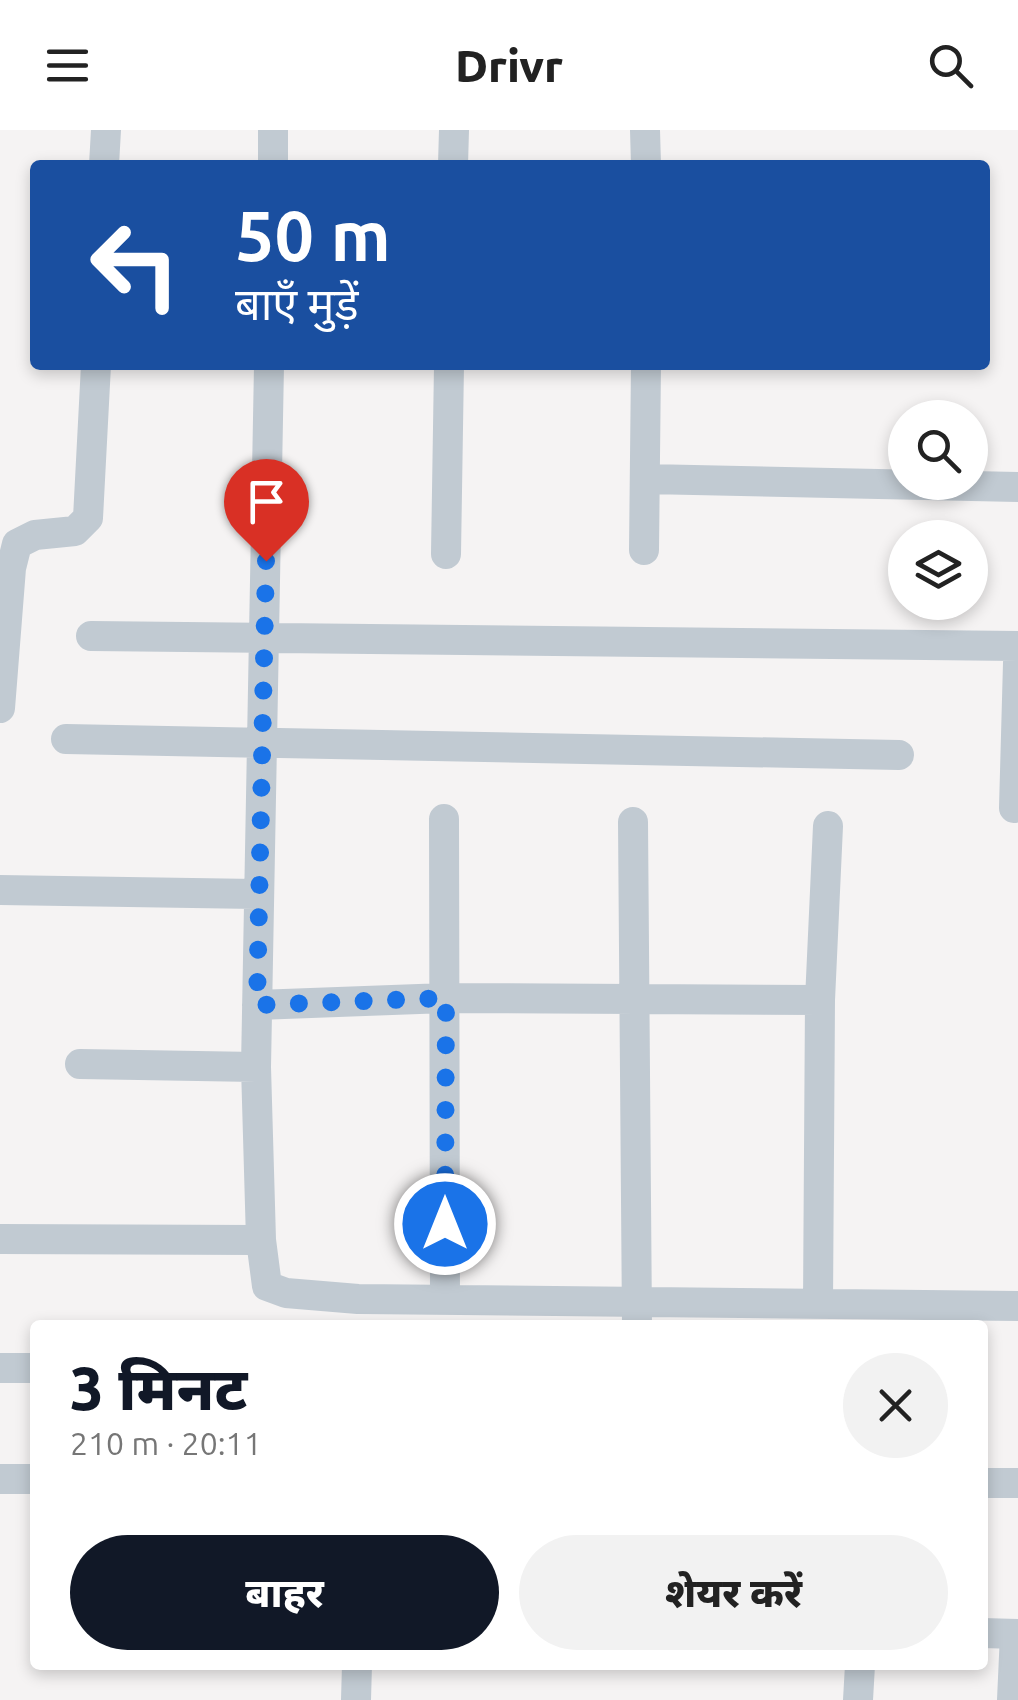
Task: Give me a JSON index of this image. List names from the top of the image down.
{
  "page": {
    "header": "Drivr",
    "turn": ["50 m", "बाएँ मुड़ें"],
    "heading": ["3 मिनट", "210 m · 20:11"],
    "buttons": ["बाहर", "शेयर करें"]
  }
}
